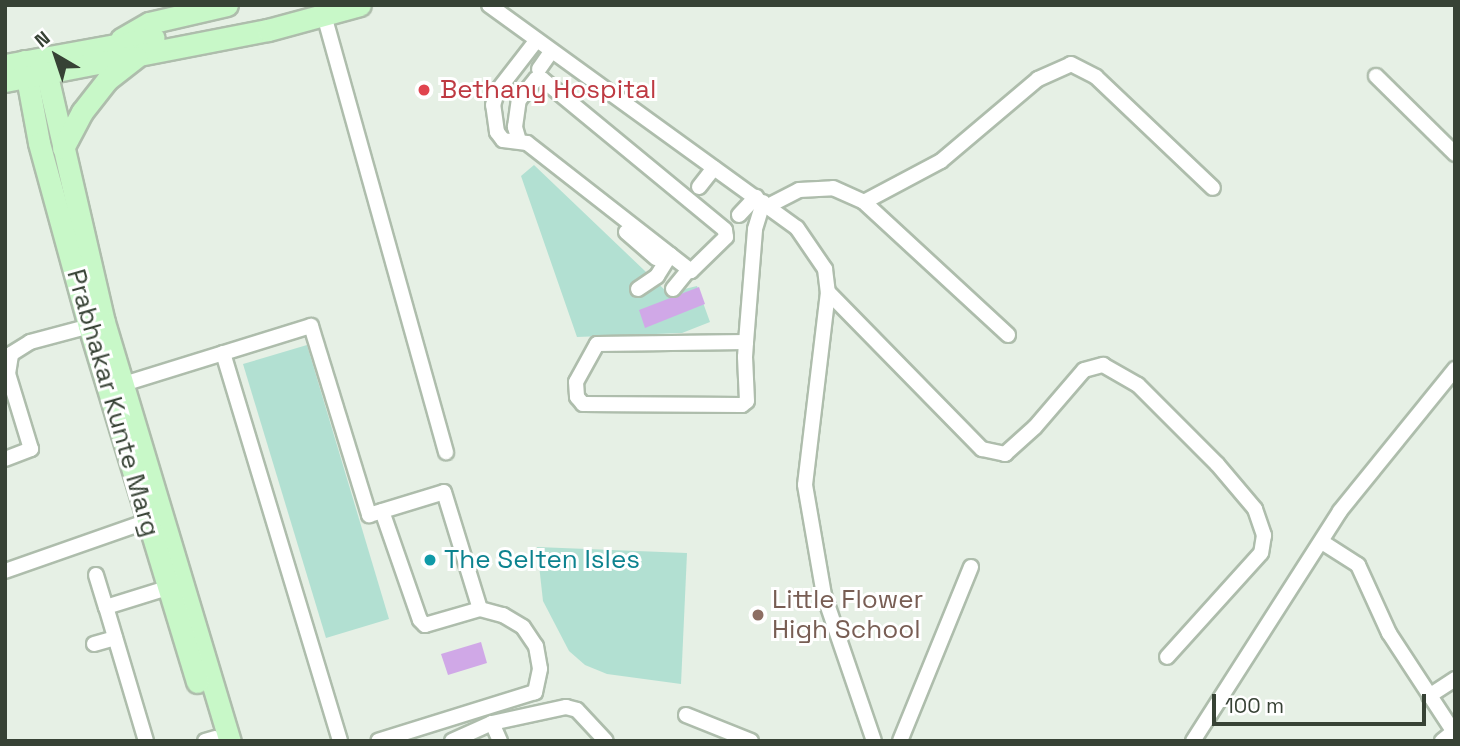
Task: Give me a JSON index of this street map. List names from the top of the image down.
{
  "streets": {
    "street": ["Prabhakar Kunte Marg"]
  },
  "places": ["Bethany Hospital", "The Selten Isles", "Little Flower High School"],
  "scale_bar": "100 m",
  "north": "top left"
}
